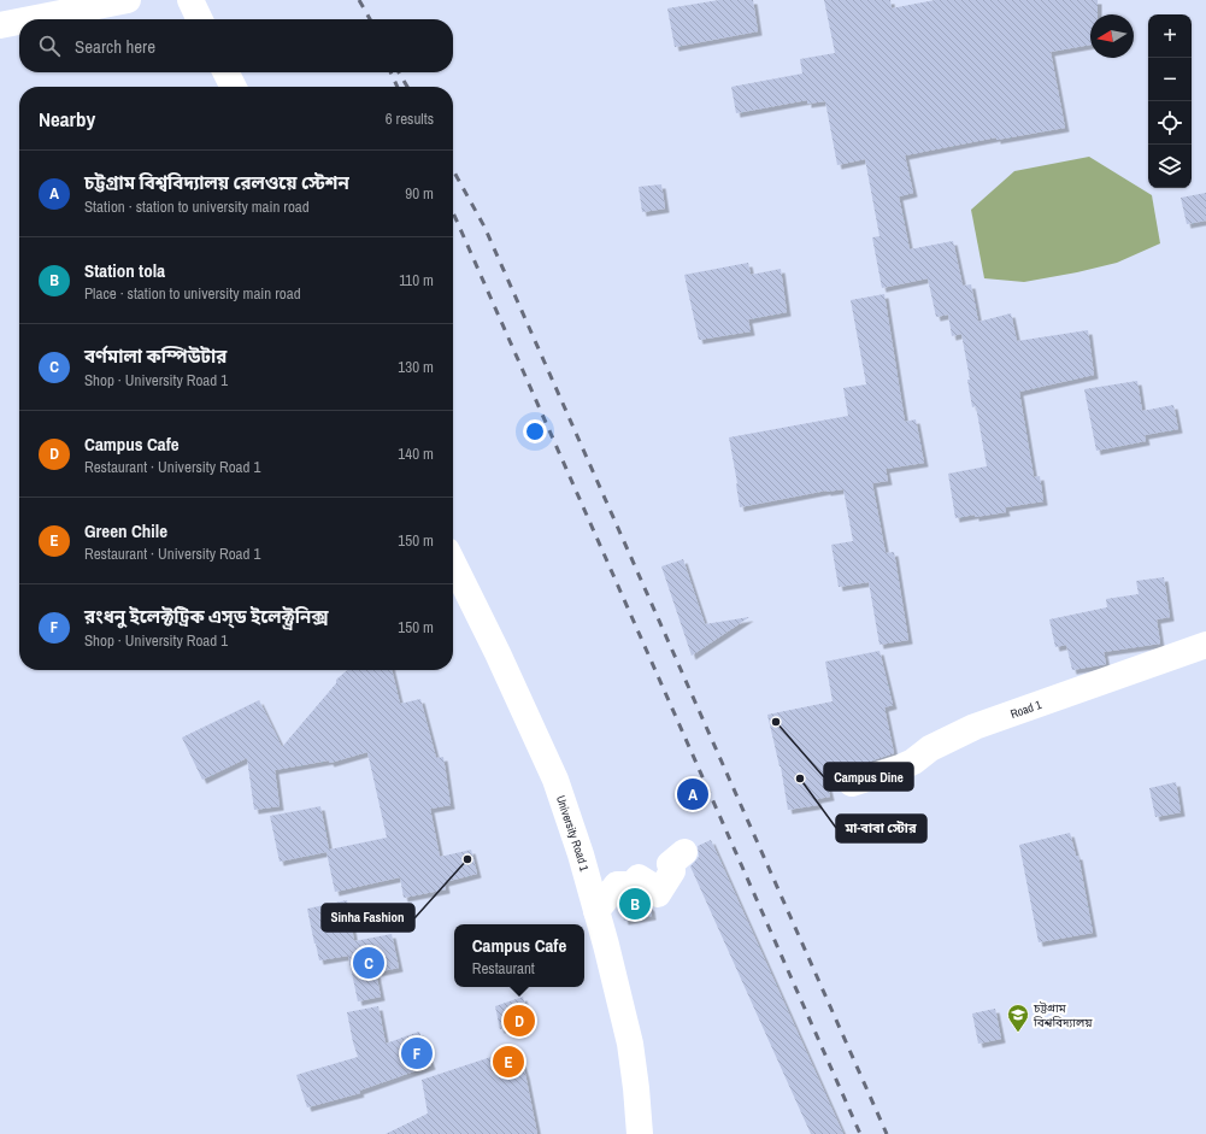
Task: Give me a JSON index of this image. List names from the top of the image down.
{
  "streets": {
    "main road": ["Road 1", "University Road 1"]
  },
  "places": {
    "other": ["Campus Dine", "মা-বাবা স্টোর", "Sinha Fashion"],
    "school or university": ["চট্টগ্রাম বিশ্ববিদ্যালয়"]
  },
  "north": "left",
  "page": {
    "map_buttons": ["+", "−"],
    "search": "Search here",
    "heading": ["Nearby", "6 results"],
    "list": [
      {
        "mark": "A",
        "name": "চট্টগ্রাম বিশ্ববিদ্যালয় রেলওয়ে স্টেশন",
        "note": "Station · station to university main road",
        "value": "90 m"
      },
      {
        "mark": "B",
        "name": "Station tola",
        "note": "Place · station to university main road",
        "value": "110 m"
      },
      {
        "mark": "C",
        "name": "বর্ণমালা কম্পিউটার",
        "note": "Shop · University Road 1",
        "value": "130 m"
      },
      {
        "mark": "D",
        "name": "Campus Cafe",
        "note": "Restaurant · University Road 1",
        "value": "140 m"
      },
      {
        "mark": "E",
        "name": "Green Chile",
        "note": "Restaurant · University Road 1",
        "value": "150 m"
      },
      {
        "mark": "F",
        "name": "রংধনু ইলেক্টট্রিক এস্ড ইলেক্ট্রনিক্স",
        "note": "Shop · University Road 1",
        "value": "150 m"
      }
    ],
    "pins": [
      "A",
      "B",
      "C",
      "D",
      "F",
      "E"
    ],
    "popup": ["Campus Cafe", "Restaurant"]
  }
}
